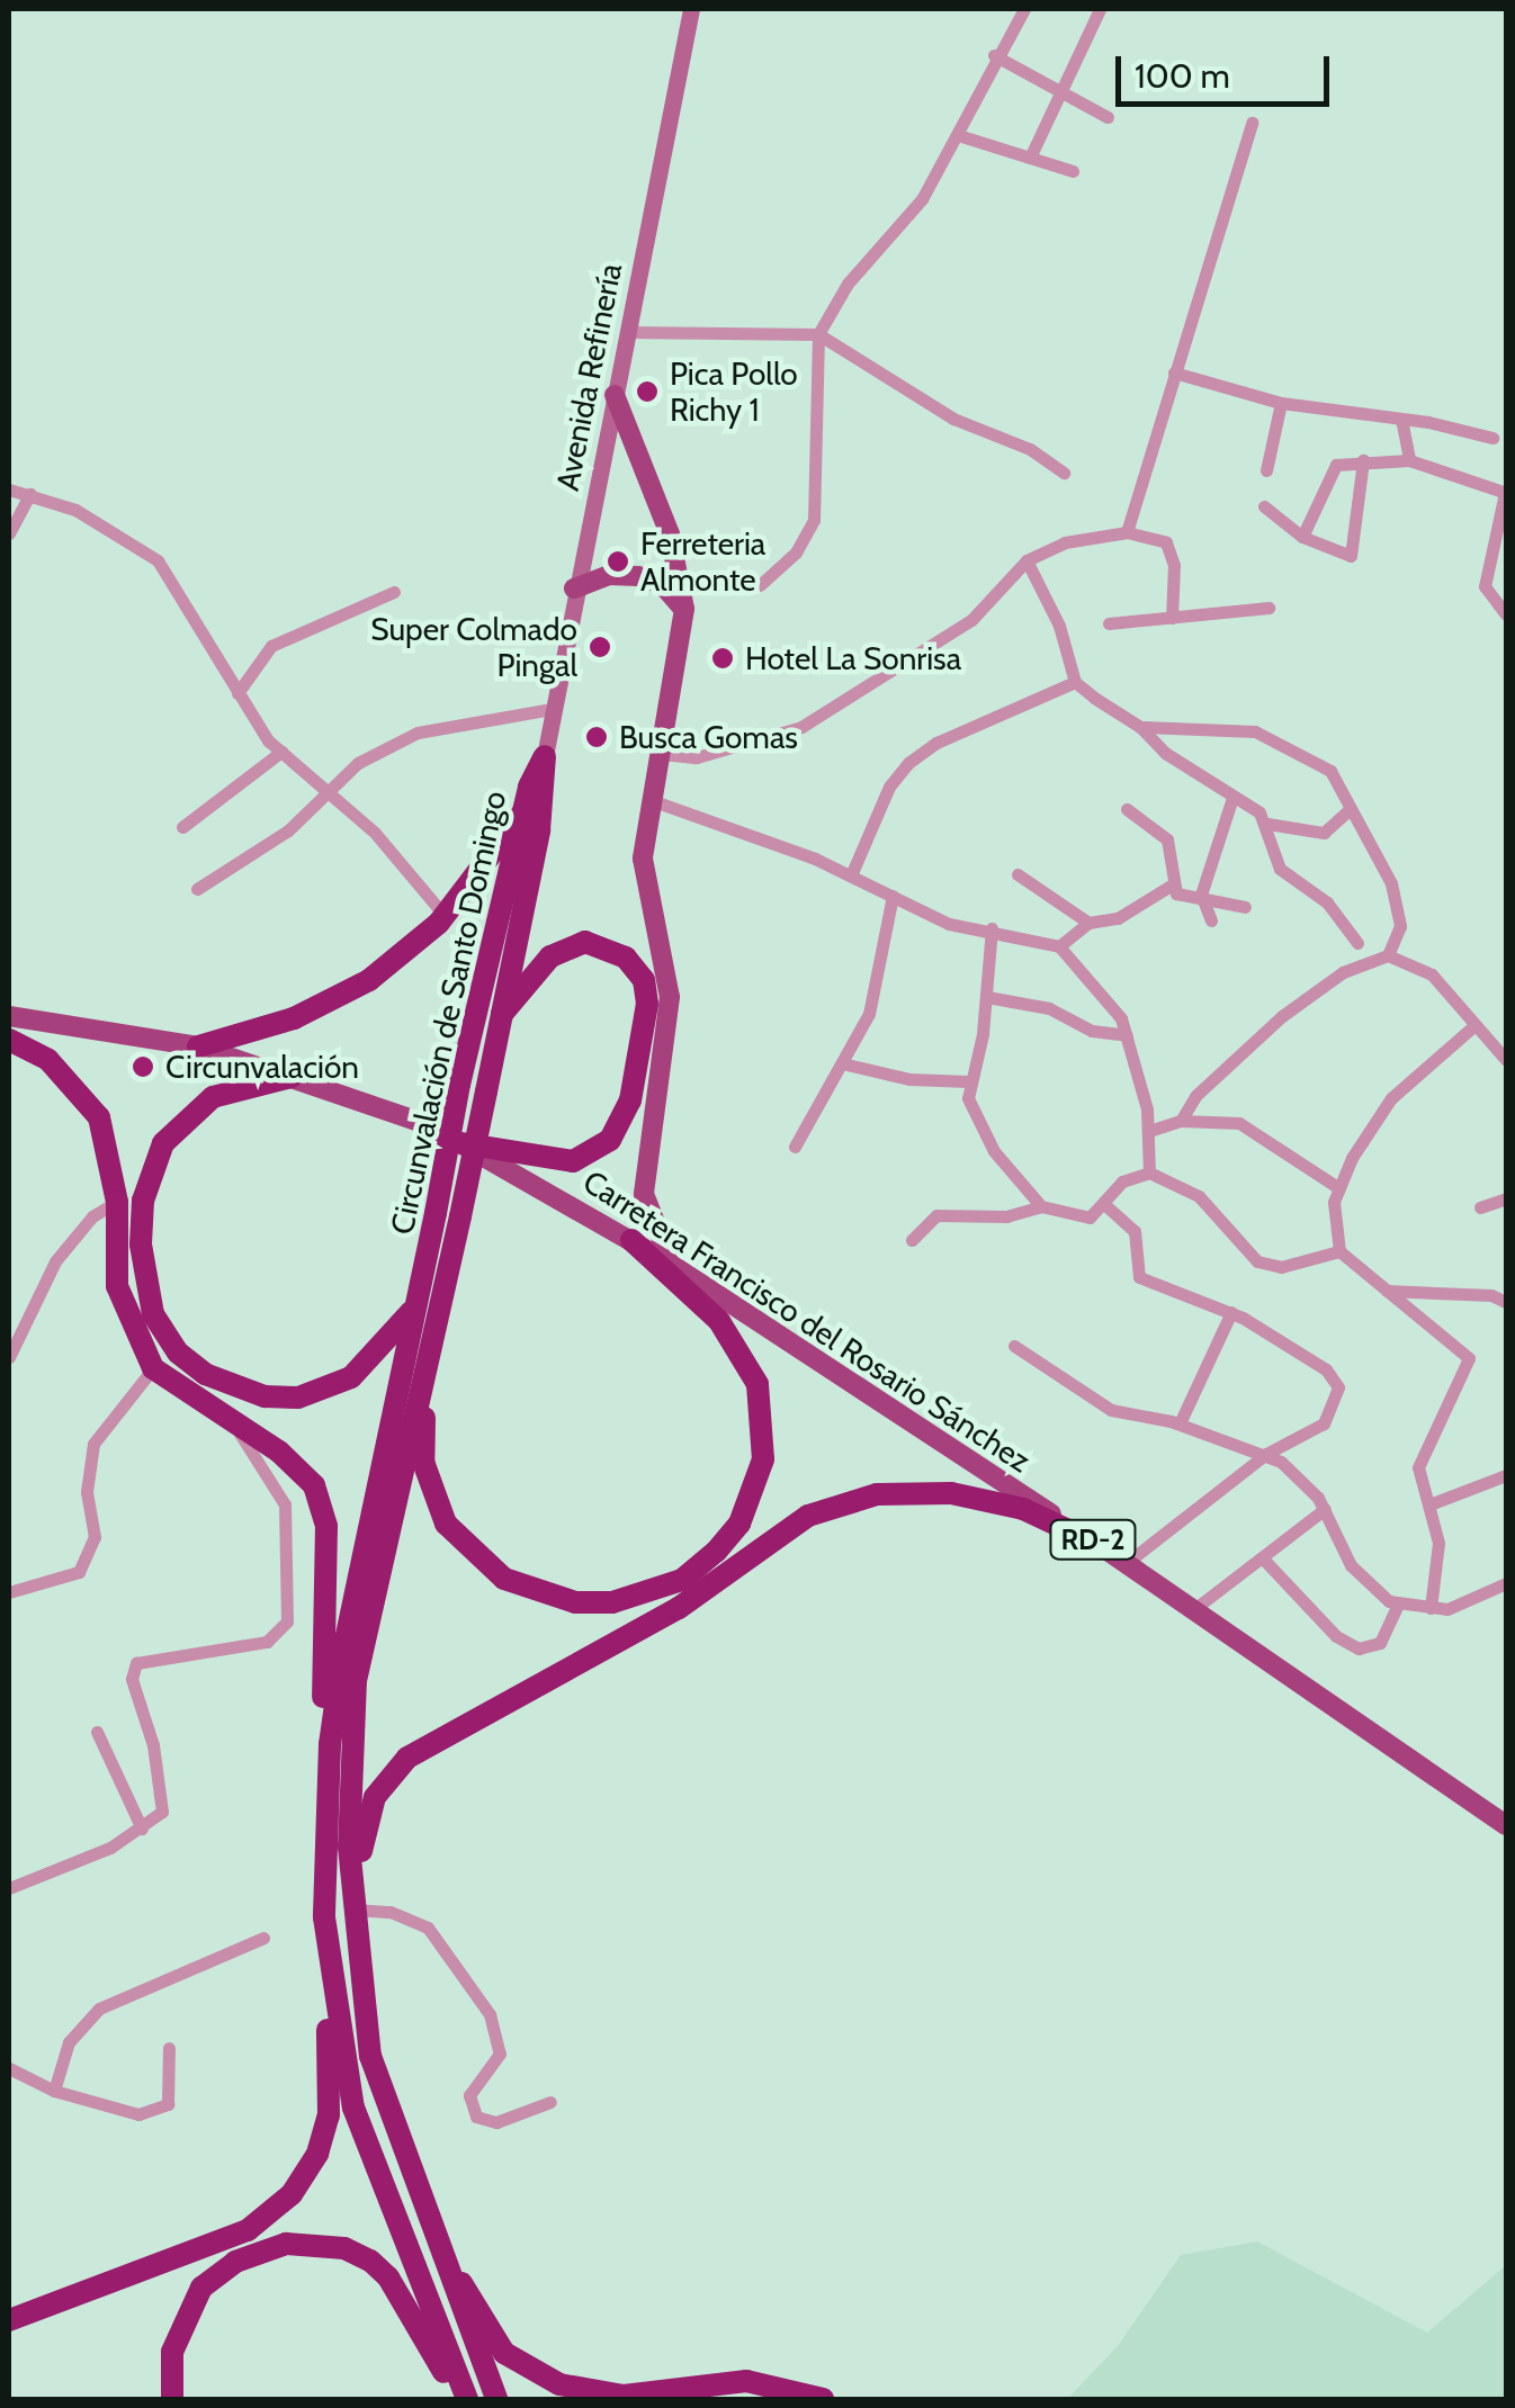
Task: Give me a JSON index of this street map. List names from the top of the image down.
{
  "streets": {
    "highway": ["Circunvalación de Santo Domingo"],
    "main road": ["Avenida Refinería", "Carretera Francisco del Rosario Sánchez", "RD-2"]
  },
  "crossings": [
    ["Avenida Refinería", "Circunvalación de Santo Domingo"]
  ],
  "places": [
    "Pica Pollo Richy 1",
    "Ferreteria Almonte",
    "Super Colmado Pingal",
    "Hotel La Sonrisa",
    "Busca Gomas",
    "Circunvalación"
  ],
  "scale_bar": "100 m"
}
